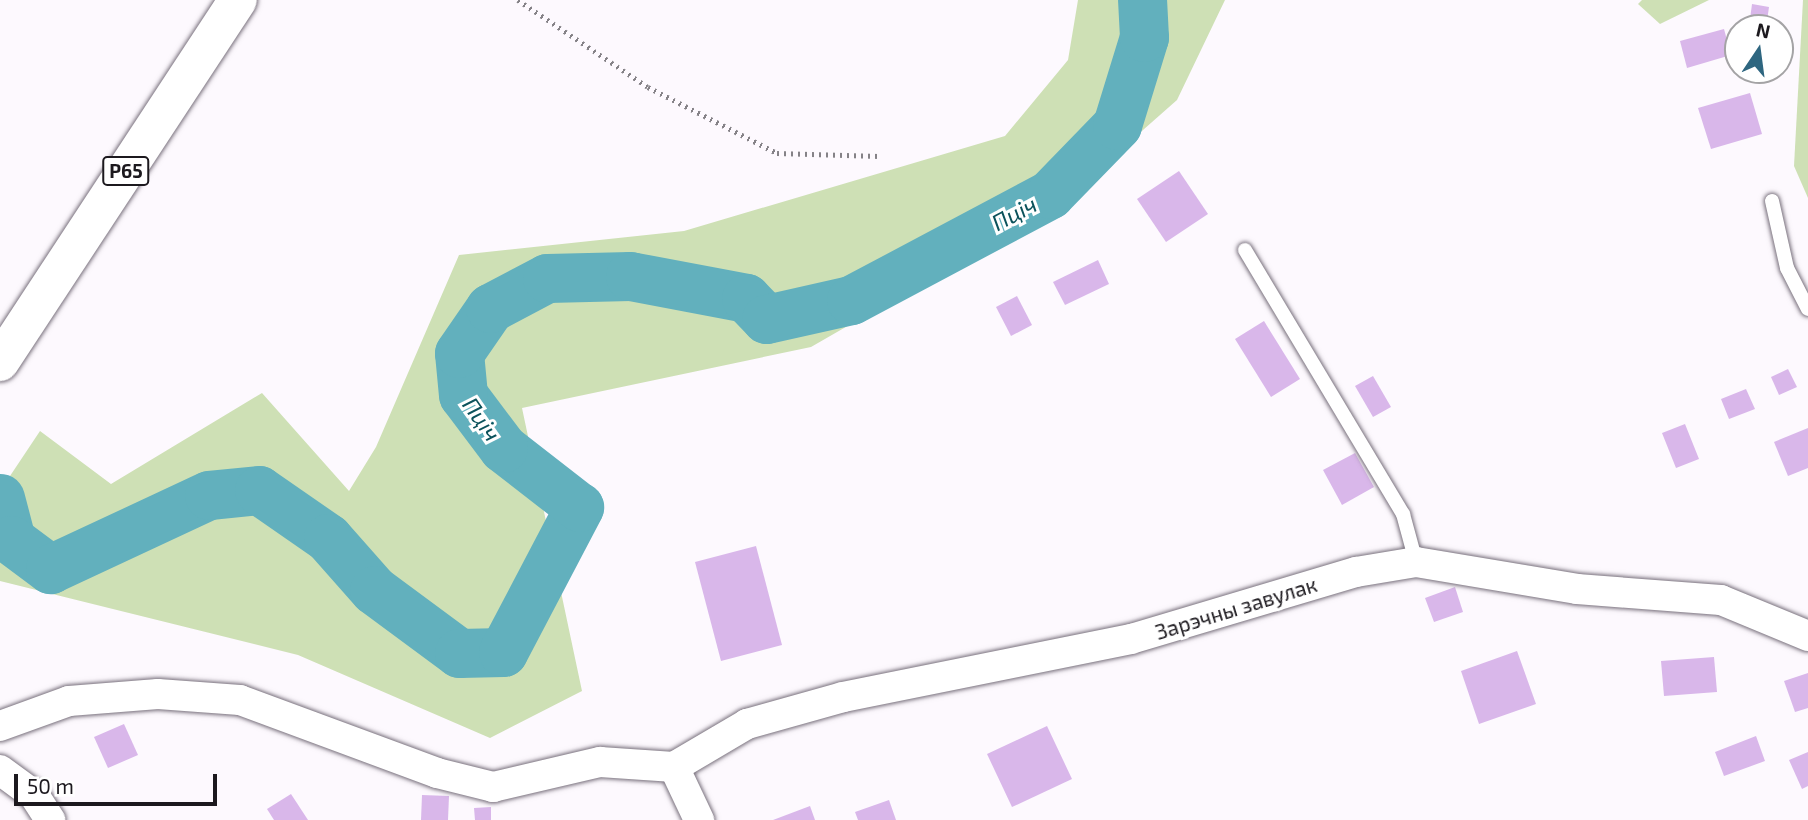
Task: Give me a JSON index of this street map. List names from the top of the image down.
{
  "streets": {
    "main road": ["Р65"],
    "street": ["Зарэчны завулак"]
  },
  "water": ["Пціч"],
  "scale_bar": "50 m",
  "north": "top"
}
